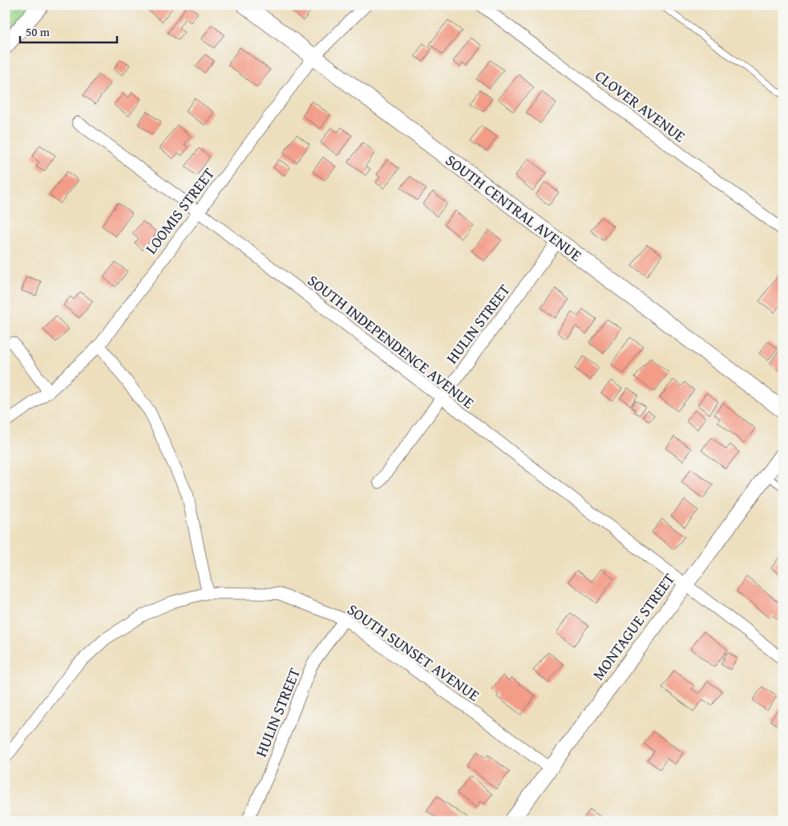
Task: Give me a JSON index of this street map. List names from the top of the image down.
{
  "streets": {
    "main road": ["SOUTH CENTRAL AVENUE"],
    "street": [
      "CLOVER AVENUE",
      "LOOMIS STREET",
      "HULIN STREET",
      "SOUTH INDEPENDENCE AVENUE",
      "MONTAGUE STREET",
      "SOUTH SUNSET AVENUE"
    ]
  },
  "crossings": [
    ["SOUTH CENTRAL AVENUE", "LOOMIS STREET"],
    ["SOUTH CENTRAL AVENUE", "HULIN STREET"],
    ["LOOMIS STREET", "SOUTH INDEPENDENCE AVENUE"],
    ["HULIN STREET", "SOUTH INDEPENDENCE AVENUE"],
    ["HULIN STREET", "SOUTH SUNSET AVENUE"],
    ["SOUTH INDEPENDENCE AVENUE", "MONTAGUE STREET"],
    ["MONTAGUE STREET", "SOUTH SUNSET AVENUE"]
  ],
  "scale_bar": "50 m"
}
